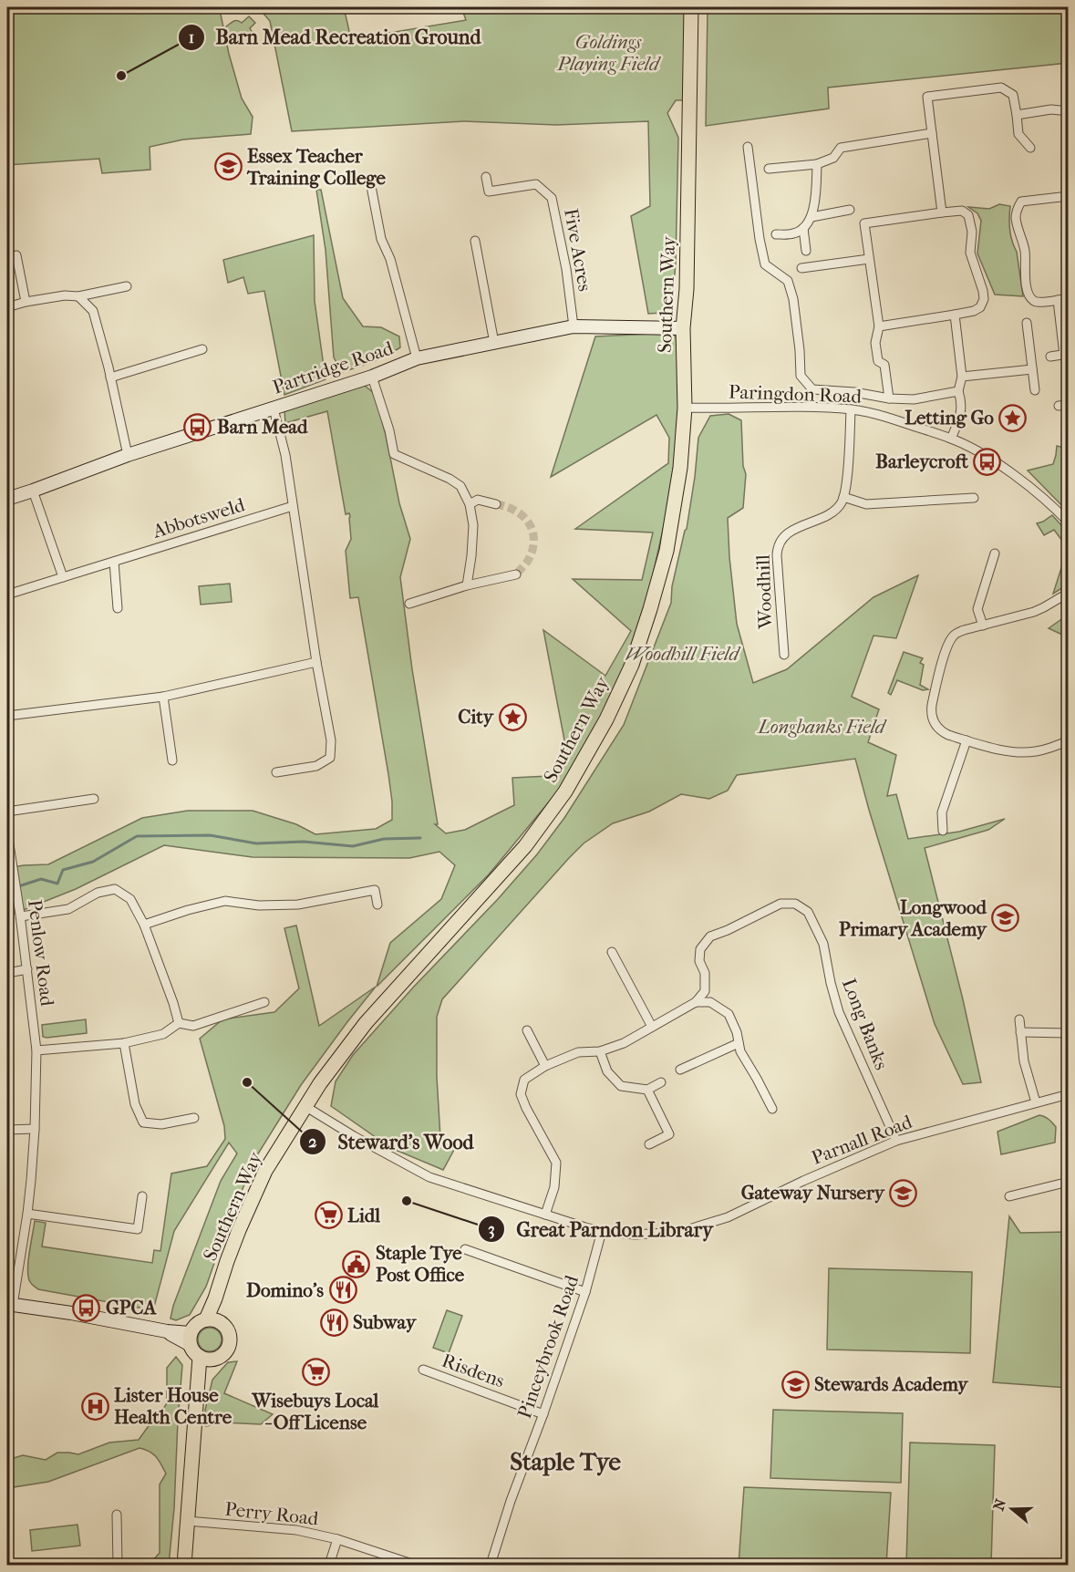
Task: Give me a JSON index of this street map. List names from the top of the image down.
{
  "streets": {
    "main road": ["Southern Way"],
    "street": [
      "Five Acres",
      "Partridge Road",
      "Paringdon Road",
      "Abbotsweld",
      "Woodhill",
      "Penlow Road",
      "Long Banks",
      "Parnall Road",
      "Pinceybrook Road",
      "Risdens",
      "Perry Road"
    ]
  },
  "crossings": [
    ["Five Acres", "Partridge Road"],
    ["Southern Way", "Partridge Road"],
    ["Southern Way", "Paringdon Road"],
    ["Southern Way", "Parnall Road"],
    ["Long Banks", "Parnall Road"],
    ["Parnall Road", "Pinceybrook Road"],
    ["Pinceybrook Road", "Risdens"]
  ],
  "districts": ["Staple Tye"],
  "parks": ["Goldings Playing Field", "Woodhill Field", "Longbanks Field"],
  "places": {
    "other": ["Barn Mead Recreation Ground", "Steward's Wood", "Great Parndon Library"],
    "school or university": [
      "Essex Teacher Training College",
      "Longwood Primary Academy",
      "Gateway Nursery",
      "Stewards Academy"
    ],
    "place": ["Letting Go", "City"],
    "bus stop": ["Barn Mead", "Barleycroft", "GPCA"],
    "supermarket": ["Lidl", "Wisebuys Local - Off License"],
    "public building": ["Staple Tye Post Office"],
    "restaurant": ["Domino's", "Subway"],
    "hospital": ["Lister House Health Centre"]
  },
  "north": "left"
}
